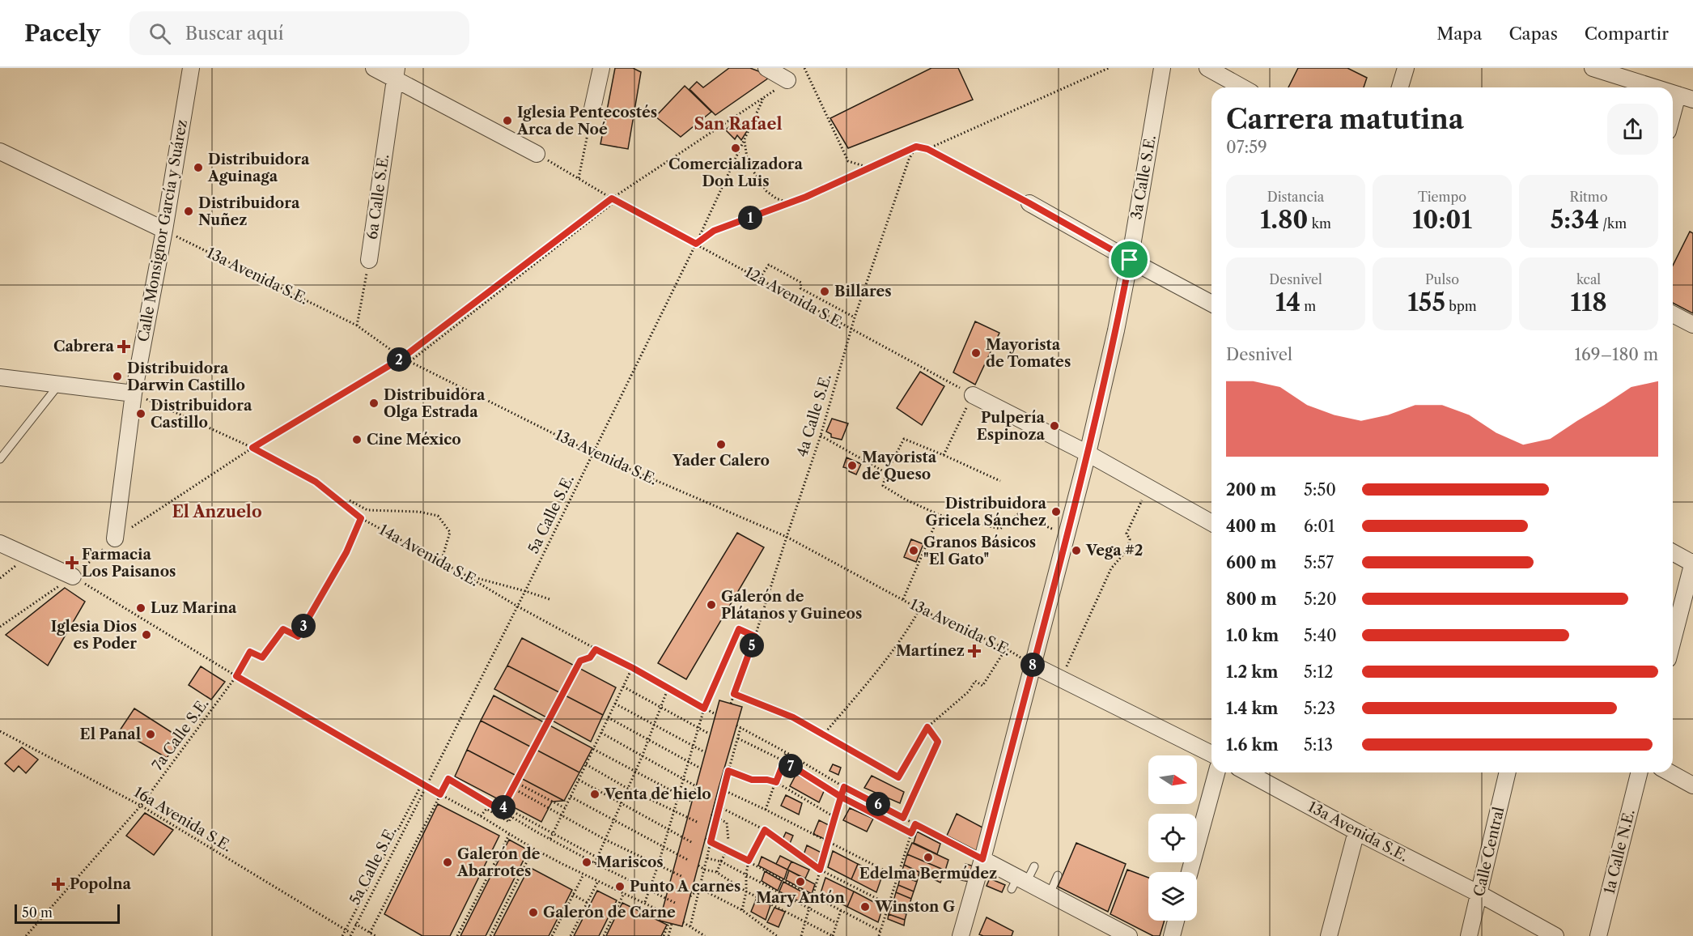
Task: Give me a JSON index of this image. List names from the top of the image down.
{
  "streets": {
    "street": [
      "3a Calle S.E.",
      "6a Calle S.E.",
      "Calle Monsignor García y Suárez",
      "13a Avenida S.E.",
      "Calle Central",
      "1a Calle N.E."
    ],
    "path": [
      "12a Avenida S.E.",
      "4a Calle S.E.",
      "5a Calle S.E.",
      "14a Avenida S.E.",
      "7a Calle S.E.",
      "16a Avenida S.E."
    ]
  },
  "crossings": [
    ["3a Calle S.E.", "13a Avenida S.E."],
    ["6a Calle S.E.", "13a Avenida S.E."],
    ["Calle Monsignor García y Suárez", "13a Avenida S.E."],
    ["Calle Monsignor García y Suárez", "14a Avenida S.E."],
    ["13a Avenida S.E.", "4a Calle S.E."],
    ["13a Avenida S.E.", "5a Calle S.E."],
    ["13a Avenida S.E.", "Calle Central"],
    ["12a Avenida S.E.", "4a Calle S.E."],
    ["12a Avenida S.E.", "5a Calle S.E."],
    ["5a Calle S.E.", "14a Avenida S.E."],
    ["5a Calle S.E.", "16a Avenida S.E."],
    ["14a Avenida S.E.", "7a Calle S.E."],
    ["7a Calle S.E.", "16a Avenida S.E."]
  ],
  "districts": ["San Rafael", "El Anzuelo"],
  "places": {
    "other": [
      "Iglesia Pentecostés Arca de Noé",
      "Comercializadora Don Luis",
      "Distribuidora Aguinaga",
      "Distribuidora Nuñez",
      "Billares",
      "Mayorista de Tomates",
      "Distribuidora Darwin Castillo",
      "Distribuidora Olga Estrada",
      "Distribuidora Castillo",
      "Pulpería Espinoza",
      "Cine México",
      "Yader Calero",
      "Mayorista de Queso",
      "Distribuidora Gricela Sánchez",
      "Granos Básicos \"El Gato\"",
      "Vega #2",
      "Galerón de Plátanos y Guineos",
      "Luz Marina",
      "Iglesia Dios es Poder",
      "El Panal",
      "Venta de hielo",
      "Edelma Bermúdez",
      "Galerón de Abarrotes",
      "Mariscos",
      "Mary Antón",
      "Punto A carnes",
      "Winston G",
      "Galerón de Carne"
    ],
    "health": [
      "Cabrera",
      "Farmacia Los Paisanos",
      "Martínez",
      "Popolna"
    ]
  },
  "scale_bar": "50 m",
  "north": "right",
  "page": {
    "header": "Pacely",
    "search": "Buscar aquí",
    "nav": ["Mapa", "Capas", "Compartir"],
    "heading": ["Carrera matutina", "07:59"],
    "stats": [
      ["Distancia", "1.80 km"],
      ["Tiempo", "10:01"],
      ["Ritmo", "5:34 /km"],
      ["Desnivel", "14 m"],
      ["Pulso", "155 bpm"],
      ["kcal", "118"]
    ],
    "pins": [
      "1",
      "2",
      "3",
      "5",
      "8",
      "7",
      "6",
      "4"
    ],
    "chart": ["Desnivel", "169–180 m"],
    "list": [
      {
        "name": "200 m",
        "note": "5:50"
      },
      {
        "name": "400 m",
        "note": "6:01"
      },
      {
        "name": "600 m",
        "note": "5:57"
      },
      {
        "name": "800 m",
        "note": "5:20"
      },
      {
        "name": "1.0 km",
        "note": "5:40"
      },
      {
        "name": "1.2 km",
        "note": "5:12"
      },
      {
        "name": "1.4 km",
        "note": "5:23"
      },
      {
        "name": "1.6 km",
        "note": "5:13"
      }
    ],
    "scale": "50 m"
  }
}
